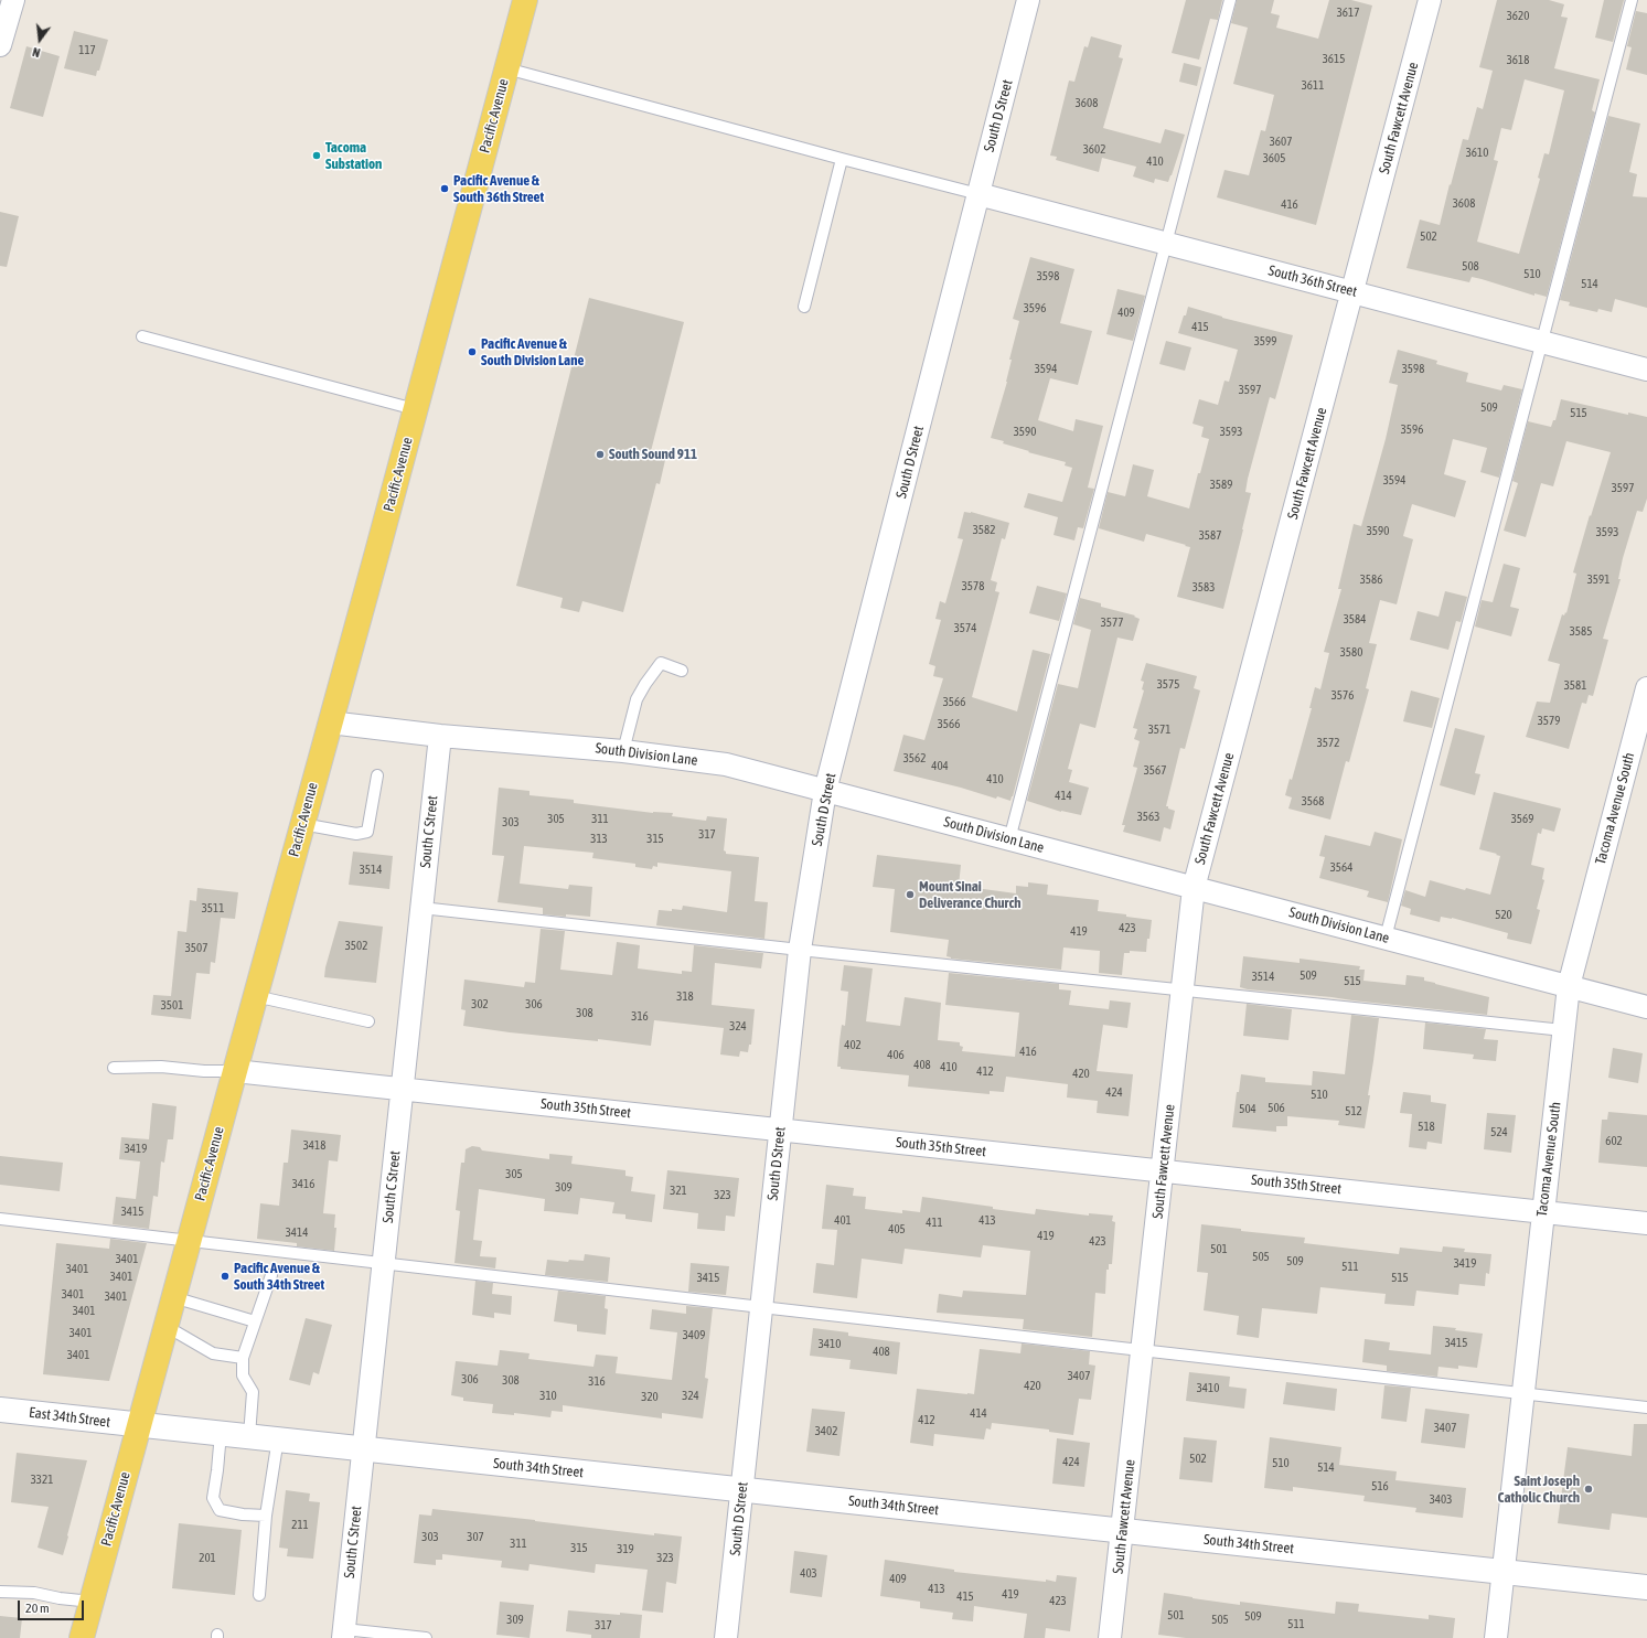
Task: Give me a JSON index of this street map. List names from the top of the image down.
{
  "streets": {
    "main road": ["Pacific Avenue"],
    "street": [
      "South D Street",
      "South Fawcett Avenue",
      "South 36th Street",
      "South Division Lane",
      "Tacoma Avenue South",
      "South C Street",
      "South 35th Street",
      "East 34th Street",
      "South 34th Street"
    ]
  },
  "crossings": [
    ["Pacific Avenue", "South Division Lane"],
    ["Pacific Avenue", "South 35th Street"],
    ["Pacific Avenue", "East 34th Street"],
    ["Pacific Avenue", "South 34th Street"],
    ["South D Street", "South 36th Street"],
    ["South D Street", "South Division Lane"],
    ["South D Street", "South 35th Street"],
    ["South D Street", "South 34th Street"],
    ["South Fawcett Avenue", "South 36th Street"],
    ["South Fawcett Avenue", "South Division Lane"],
    ["South Fawcett Avenue", "South 35th Street"],
    ["South Fawcett Avenue", "South 34th Street"],
    ["South Division Lane", "Tacoma Avenue South"],
    ["South Division Lane", "South C Street"],
    ["Tacoma Avenue South", "South 35th Street"],
    ["Tacoma Avenue South", "South 34th Street"],
    ["South C Street", "South 35th Street"],
    ["South C Street", "South 34th Street"],
    ["East 34th Street", "South 34th Street"]
  ],
  "places": [
    "Tacoma Substation",
    "Pacific Avenue & South 36th Street",
    "Pacific Avenue & South Division Lane",
    "South Sound 911",
    "Mount Sinai Deliverance Church",
    "Pacific Avenue & South 34th Street",
    "Saint Joseph Catholic Church"
  ],
  "house_numbers": [
    "3617",
    "3620",
    "117",
    "3615",
    "3618",
    "3611",
    "3608",
    "3607",
    "3602",
    "3610",
    "3605",
    "410",
    "3608",
    "416",
    "502",
    "508",
    "510",
    "3598",
    "514",
    "3596",
    "409",
    "415",
    "3599",
    "3594",
    "3598",
    "3597",
    "509",
    "515",
    "3596",
    "3590",
    "3593",
    "3594",
    "3589",
    "3597",
    "3582",
    "3590",
    "3593",
    "3587",
    "3586",
    "3591",
    "3578",
    "3583",
    "3584",
    "3577",
    "3574",
    "3585",
    "3580",
    "3575",
    "3581",
    "3576",
    "3566",
    "3579",
    "3566",
    "3571",
    "3572",
    "3562",
    "404",
    "3567",
    "410",
    "414",
    "3568",
    "3563",
    "305",
    "311",
    "3569",
    "303",
    "317",
    "313",
    "315",
    "3564",
    "3514",
    "3511",
    "520",
    "423",
    "419",
    "3502",
    "3507",
    "509",
    "3514",
    "515",
    "318",
    "302",
    "306",
    "3501",
    "308",
    "316",
    "324",
    "402",
    "416",
    "406",
    "408",
    "410",
    "412",
    "420",
    "424",
    "510",
    "506",
    "504",
    "512",
    "518",
    "524",
    "602",
    "3418",
    "3419",
    "305",
    "3416",
    "309",
    "321",
    "323",
    "3415",
    "401",
    "413",
    "411",
    "405",
    "3414",
    "419",
    "423",
    "501",
    "505",
    "3401",
    "509",
    "3419",
    "511",
    "3401",
    "3401",
    "3415",
    "515",
    "3401",
    "3401",
    "3401",
    "3401",
    "3409",
    "3415",
    "3410",
    "408",
    "3401",
    "3407",
    "306",
    "308",
    "316",
    "420",
    "3410",
    "310",
    "324",
    "320",
    "414",
    "412",
    "3407",
    "3402",
    "502",
    "424",
    "510",
    "514",
    "3321",
    "516",
    "3403",
    "211",
    "303",
    "307",
    "311",
    "315",
    "319",
    "201",
    "323",
    "403",
    "409",
    "413",
    "419",
    "415",
    "423",
    "501",
    "509",
    "309",
    "505",
    "511",
    "317"
  ],
  "scale_bar": "20 m",
  "north": "bottom"
}
